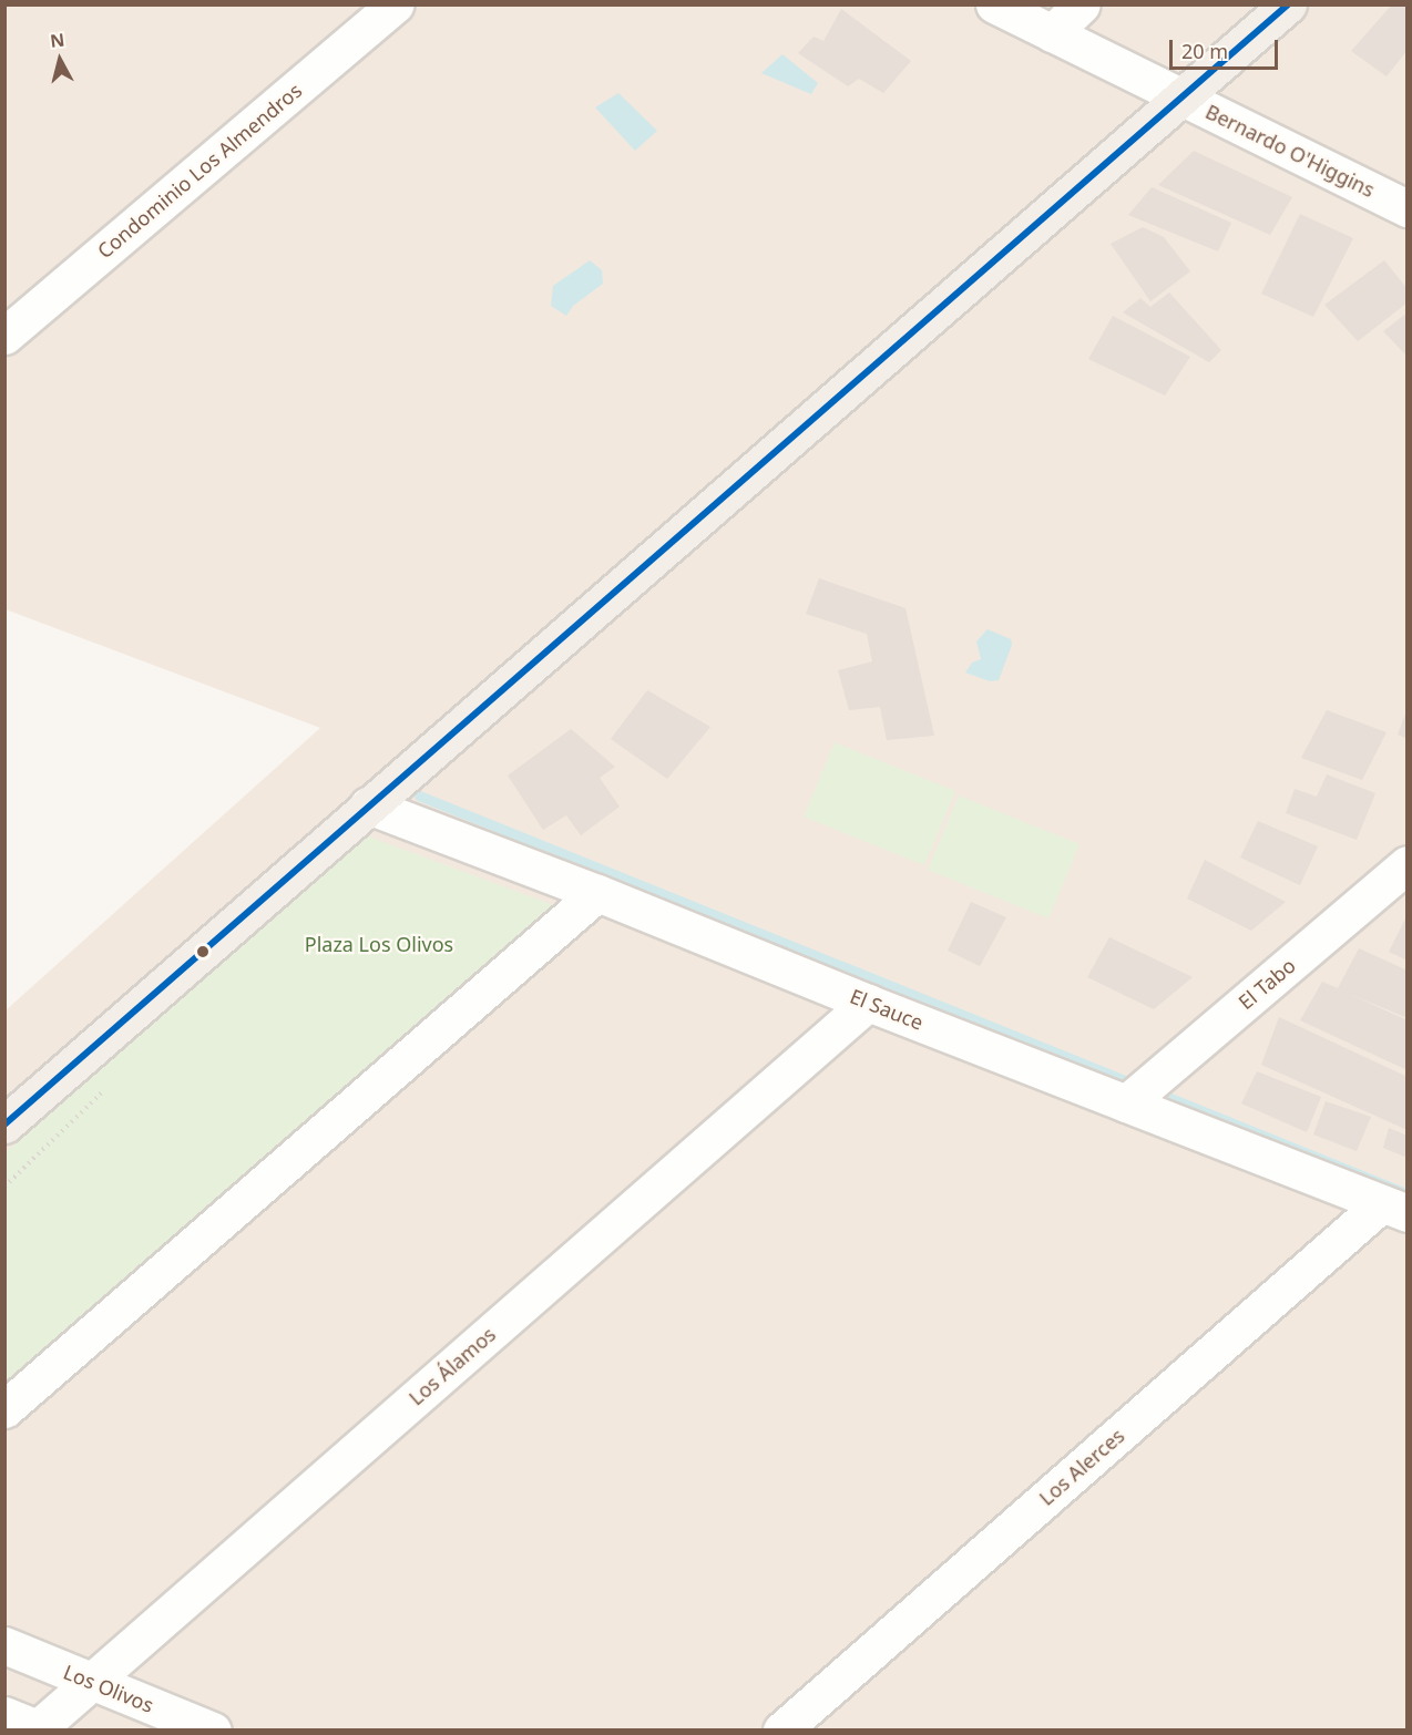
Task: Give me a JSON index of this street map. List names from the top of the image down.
{
  "streets": {
    "street": [
      "Bernardo O'Higgins",
      "Condominio Los Almendros",
      "El Tabo",
      "El Sauce",
      "Los Álamos",
      "Los Alerces",
      "Los Olivos"
    ]
  },
  "crossings": [
    ["El Tabo", "El Sauce"],
    ["El Sauce", "Los Álamos"],
    ["El Sauce", "Los Alerces"],
    ["Los Álamos", "Los Olivos"]
  ],
  "parks": ["Plaza Los Olivos"],
  "scale_bar": "20 m",
  "north": "top"
}
